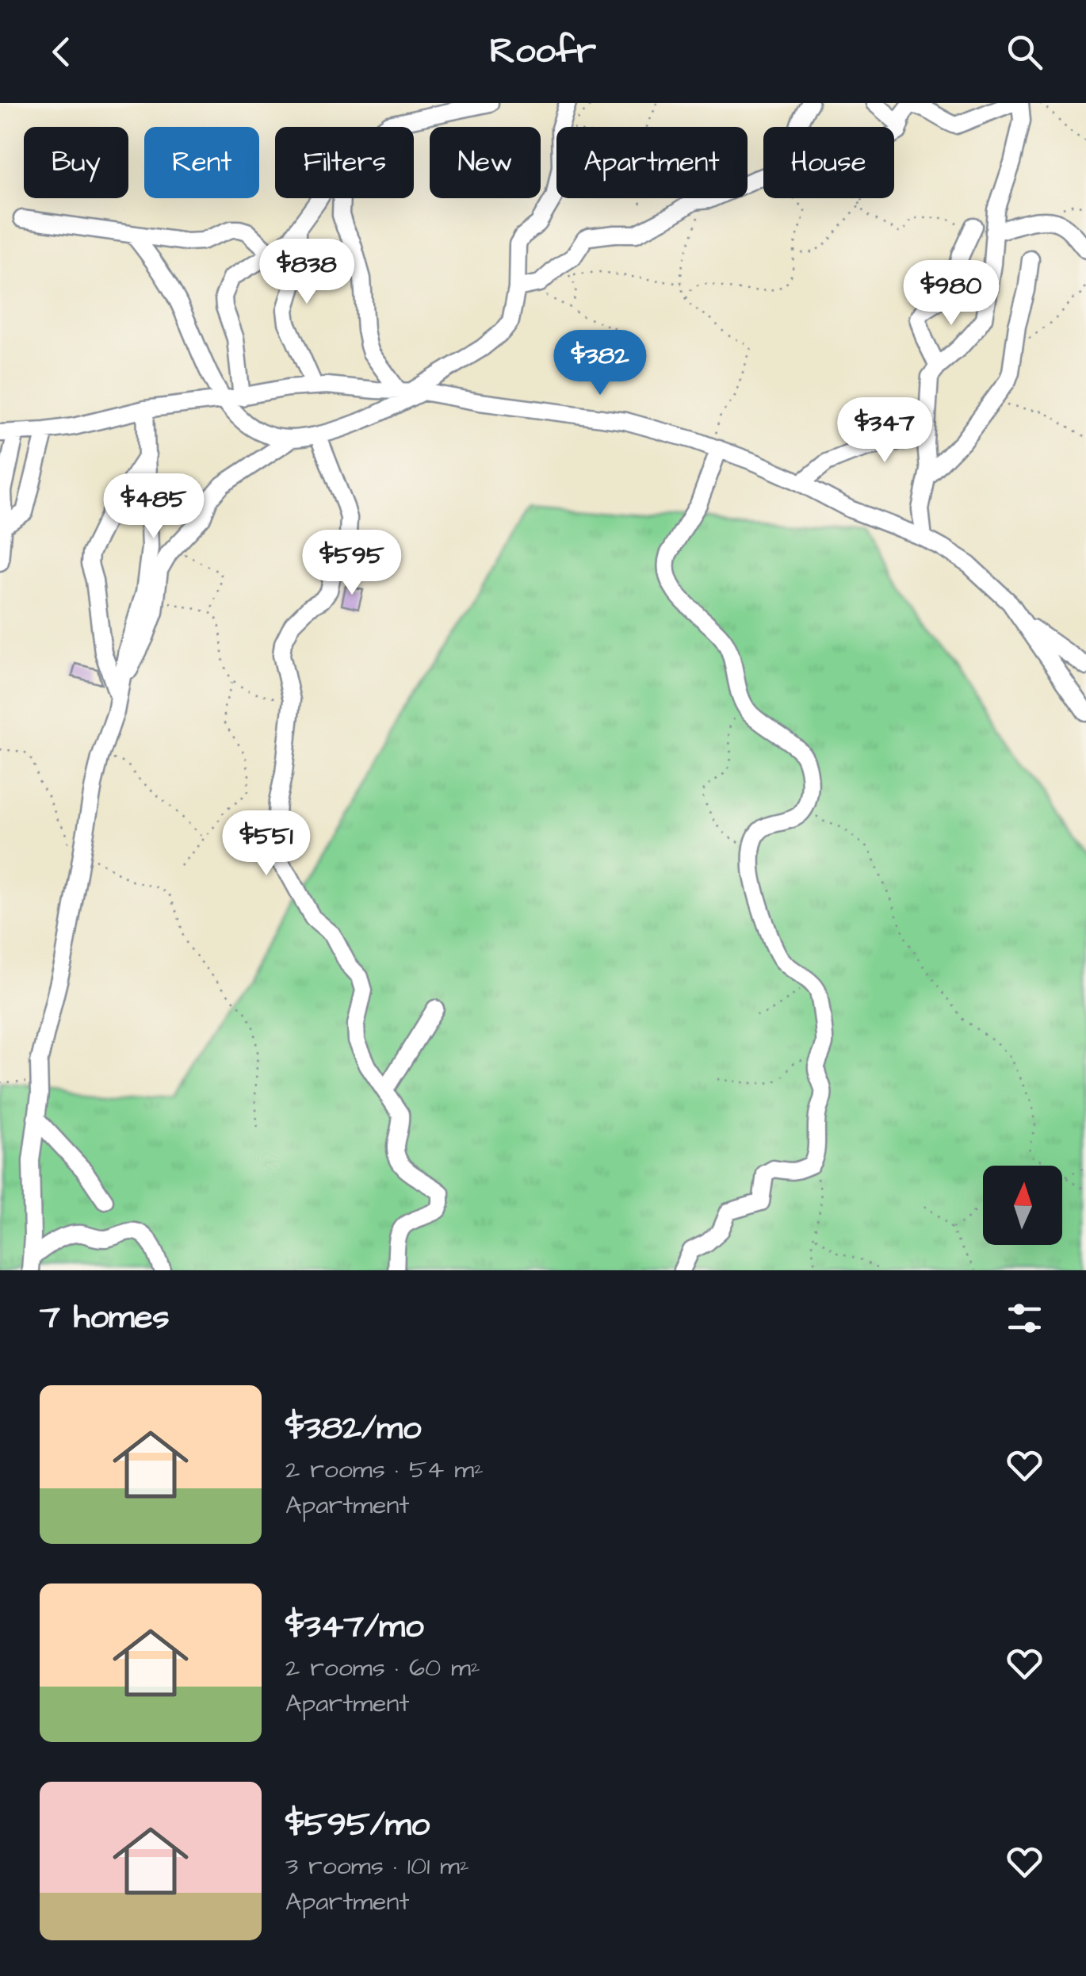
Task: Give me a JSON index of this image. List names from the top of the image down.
{
  "north": "top",
  "page": {
    "header": "Roofr",
    "chip": [
      "Buy",
      "Rent",
      "Filters",
      "New",
      "Apartment",
      "House"
    ],
    "price": [
      "$838",
      "$980",
      "$382",
      "$347",
      "$485",
      "$595",
      "$551"
    ],
    "heading": "7 homes",
    "list": [
      {
        "name": "$382/mo",
        "note": "2 rooms · 54 m² · Apartment"
      },
      {
        "name": "$347/mo",
        "note": "2 rooms · 60 m² · Apartment"
      },
      {
        "name": "$595/mo",
        "note": "3 rooms · 101 m² · Apartment"
      }
    ]
  }
}
